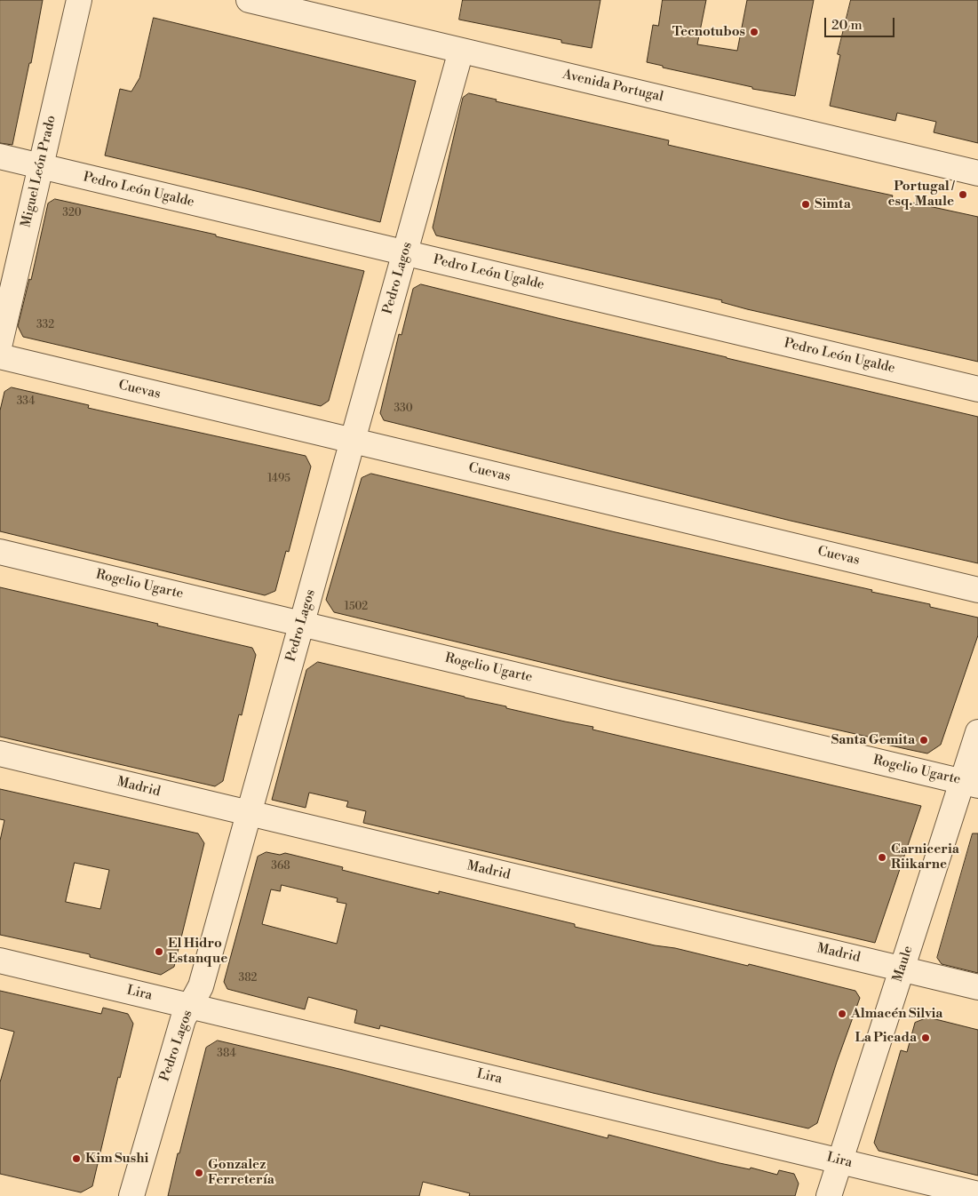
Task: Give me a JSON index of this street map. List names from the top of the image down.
{
  "streets": {
    "street": [
      "Avenida Portugal",
      "Miguel León Prado",
      "Pedro León Ugalde",
      "Pedro Lagos",
      "Cuevas",
      "Rogelio Ugarte",
      "Madrid",
      "Maule",
      "Lira"
    ]
  },
  "crossings": [
    ["Avenida Portugal", "Pedro Lagos"],
    ["Miguel León Prado", "Pedro León Ugalde"],
    ["Pedro León Ugalde", "Pedro Lagos"],
    ["Pedro Lagos", "Cuevas"],
    ["Pedro Lagos", "Rogelio Ugarte"],
    ["Pedro Lagos", "Madrid"],
    ["Pedro Lagos", "Lira"],
    ["Rogelio Ugarte", "Maule"],
    ["Madrid", "Maule"],
    ["Maule", "Lira"]
  ],
  "places": [
    "Tecnotubos",
    "Portugal / esq. Maule",
    "Simta",
    "Santa Gemita",
    "Carniceria Riikarne",
    "El Hidro Estanque",
    "Almacén Silvia",
    "La Picada",
    "Kim Sushi",
    "Gonzalez Ferretería"
  ],
  "house_numbers": [
    "320",
    "332",
    "334",
    "330",
    "1495",
    "1502",
    "368",
    "382",
    "384"
  ],
  "scale_bar": "20 m"
}
